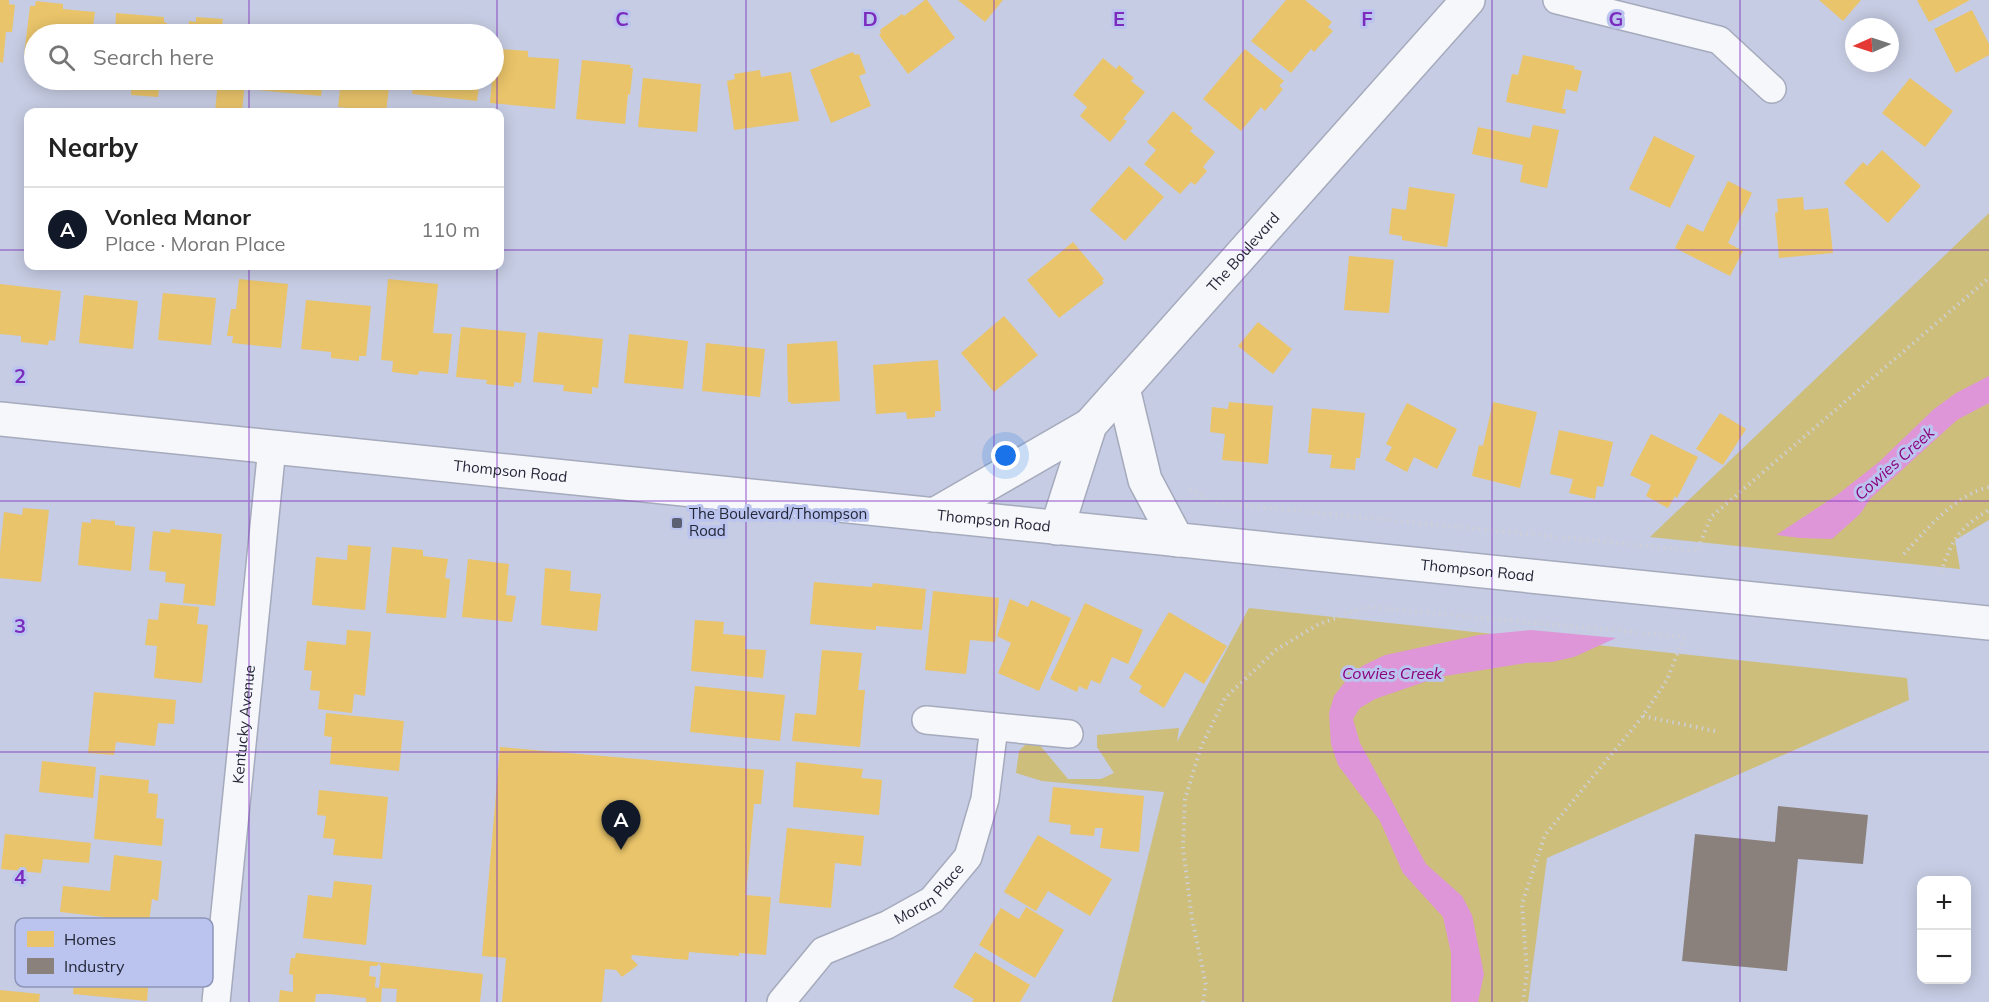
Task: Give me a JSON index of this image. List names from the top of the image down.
{
  "streets": {
    "main road": ["The Boulevard", "Thompson Road"],
    "street": ["Kentucky Avenue", "Moran Place"]
  },
  "crossings": [
    ["The Boulevard", "Thompson Road"],
    ["Thompson Road", "Kentucky Avenue"]
  ],
  "water": ["Cowies Creek"],
  "places": {
    "transit": ["The Boulevard/Thompson Road"]
  },
  "legend": ["Homes", "Industry"],
  "north": "left",
  "page": {
    "search": "Search here",
    "heading": "Nearby",
    "list": [
      {
        "mark": "A",
        "name": "Vonlea Manor",
        "note": "Place · Moran Place",
        "value": "110 m"
      }
    ],
    "pins": "A",
    "map_buttons": ["+", "−"]
  },
  "grid": {
    "columns": [
      "C",
      "D",
      "E",
      "F",
      "G"
    ],
    "rows": ["2", "3", "4"]
  }
}
